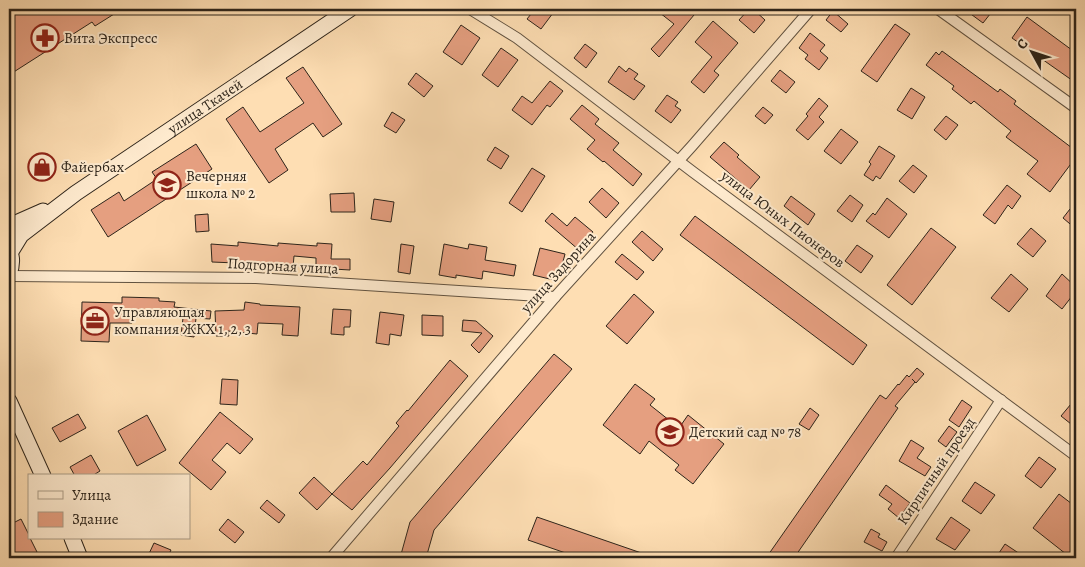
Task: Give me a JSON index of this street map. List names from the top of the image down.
{
  "streets": {
    "street": [
      "улица Ткачей",
      "улица Юных Пионеров",
      "Подгорная улица",
      "улица Задорина",
      "Кирпичный проезд"
    ]
  },
  "crossings": [
    ["улица Юных Пионеров", "улица Задорина"],
    ["улица Юных Пионеров", "Кирпичный проезд"],
    ["Подгорная улица", "улица Задорина"]
  ],
  "places": {
    "pharmacy": ["Вита Экспресс"],
    "shop": ["Файербах"],
    "school or university": ["Вечерняя школа № 2", "Детский сад № 78"],
    "office": ["Управляющая компания ЖКХ 1, 2, 3"]
  },
  "legend": ["Улица", "Здание"],
  "north": "top left"
}
